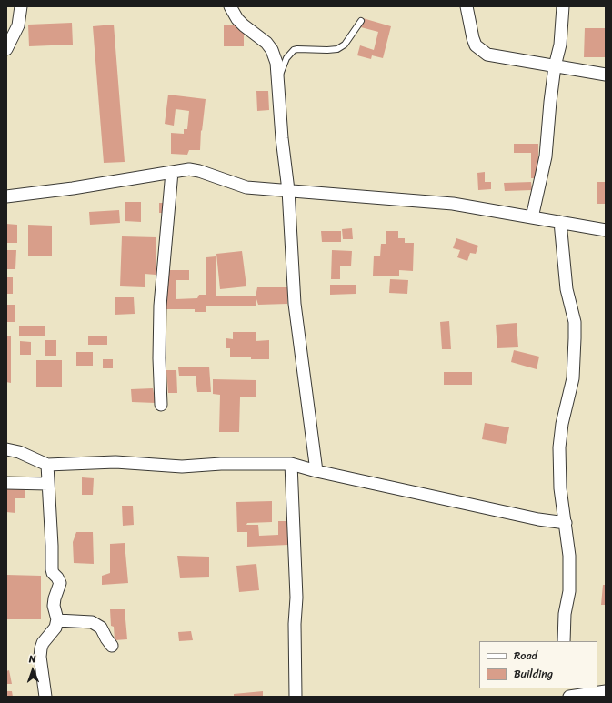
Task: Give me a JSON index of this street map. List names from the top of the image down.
{
  "legend": ["Road", "Building"],
  "north": "top"
}
